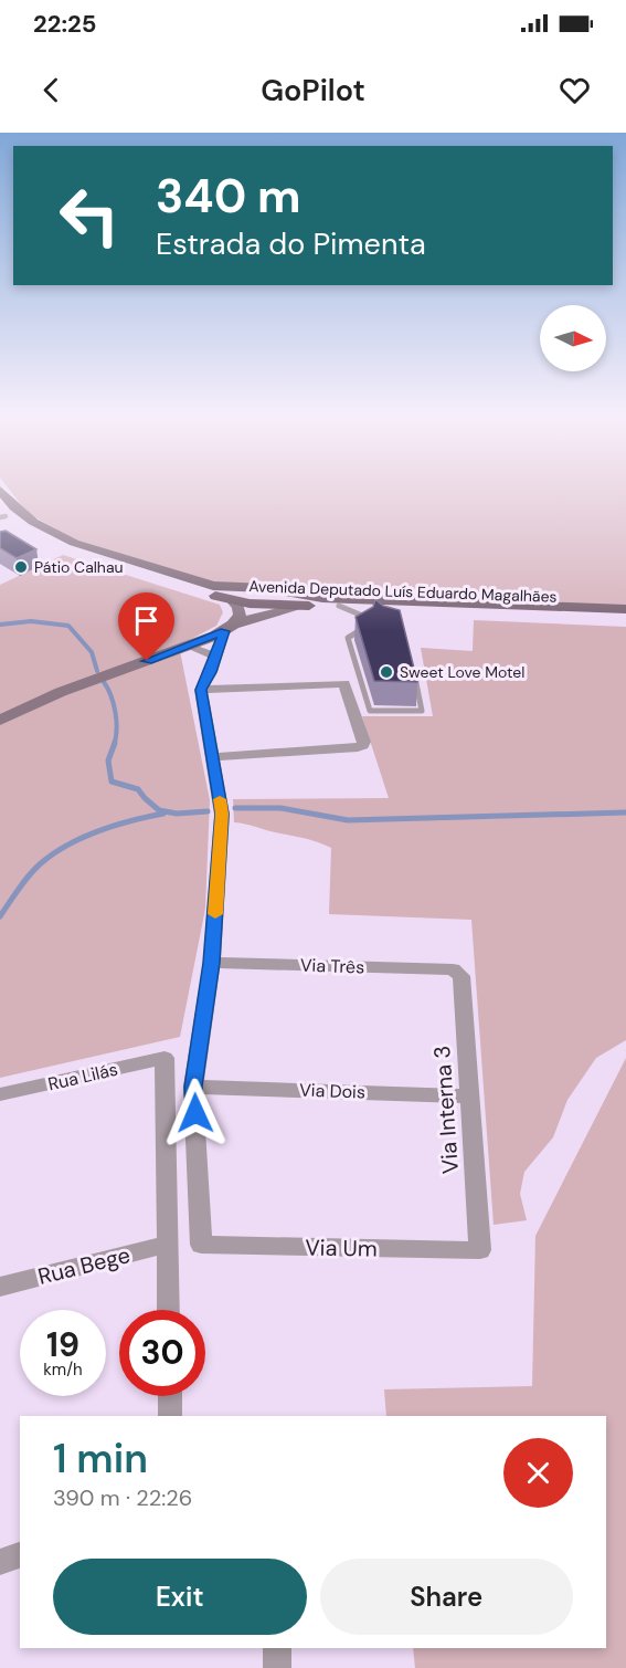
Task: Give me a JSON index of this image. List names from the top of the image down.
{
  "streets": {
    "main road": ["Avenida Deputado Luís Eduardo Magalhães"],
    "street": [
      "Via Três",
      "Rua Lilás",
      "Via Dois",
      "Via Interna 3",
      "Via Um",
      "Rua Bege"
    ]
  },
  "crossings": [
    ["Via Três", "Via Interna 3"],
    ["Rua Lilás", "Rua Bege"],
    ["Via Dois", "Via Interna 3"],
    ["Via Dois", "Via Um"],
    ["Via Interna 3", "Via Um"]
  ],
  "places": ["Pátio Calhau", "Sweet Love Motel"],
  "north": "right",
  "page": {
    "status": "22:25",
    "header": "GoPilot",
    "turn": ["340 m", "Estrada do Pimenta"],
    "speed": "19 km/h",
    "limit": "30",
    "heading": ["1 min", "390 m · 22:26"],
    "buttons": ["Exit", "Share"]
  }
}
